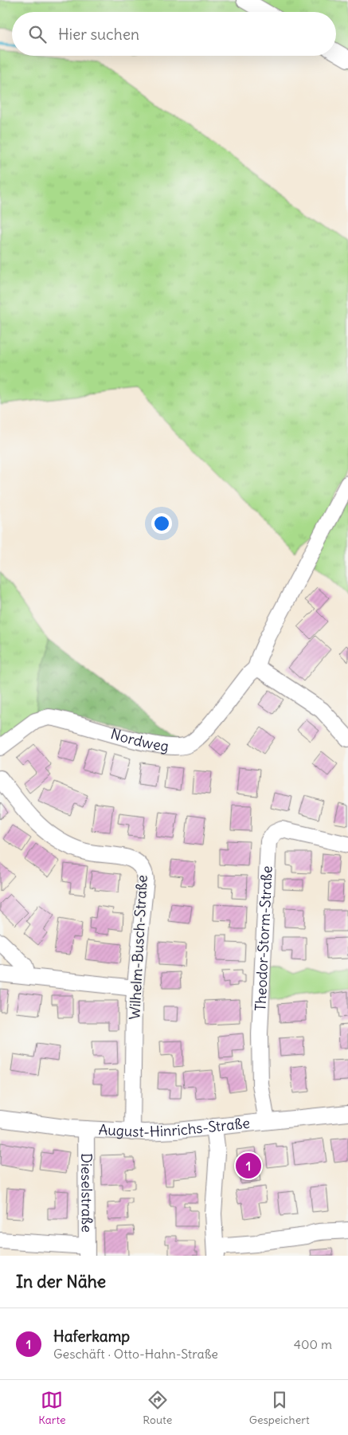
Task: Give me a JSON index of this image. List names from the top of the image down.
{
  "streets": {
    "street": [
      "Nordweg",
      "Theodor-Storm-Straße",
      "Wilhelm-Busch-Straße",
      "August-Hinrichs-Straße",
      "Dieselstraße"
    ]
  },
  "crossings": [
    ["Theodor-Storm-Straße", "August-Hinrichs-Straße"],
    ["Wilhelm-Busch-Straße", "August-Hinrichs-Straße"],
    ["August-Hinrichs-Straße", "Dieselstraße"]
  ],
  "page": {
    "search": "Hier suchen",
    "pins": "1",
    "heading": "In der Nähe",
    "list": [
      {
        "mark": "1",
        "name": "Haferkamp",
        "note": "Geschäft · Otto-Hahn-Straße",
        "value": "400 m"
      }
    ],
    "nav": ["Karte", "Route", "Gespeichert"]
  }
}
